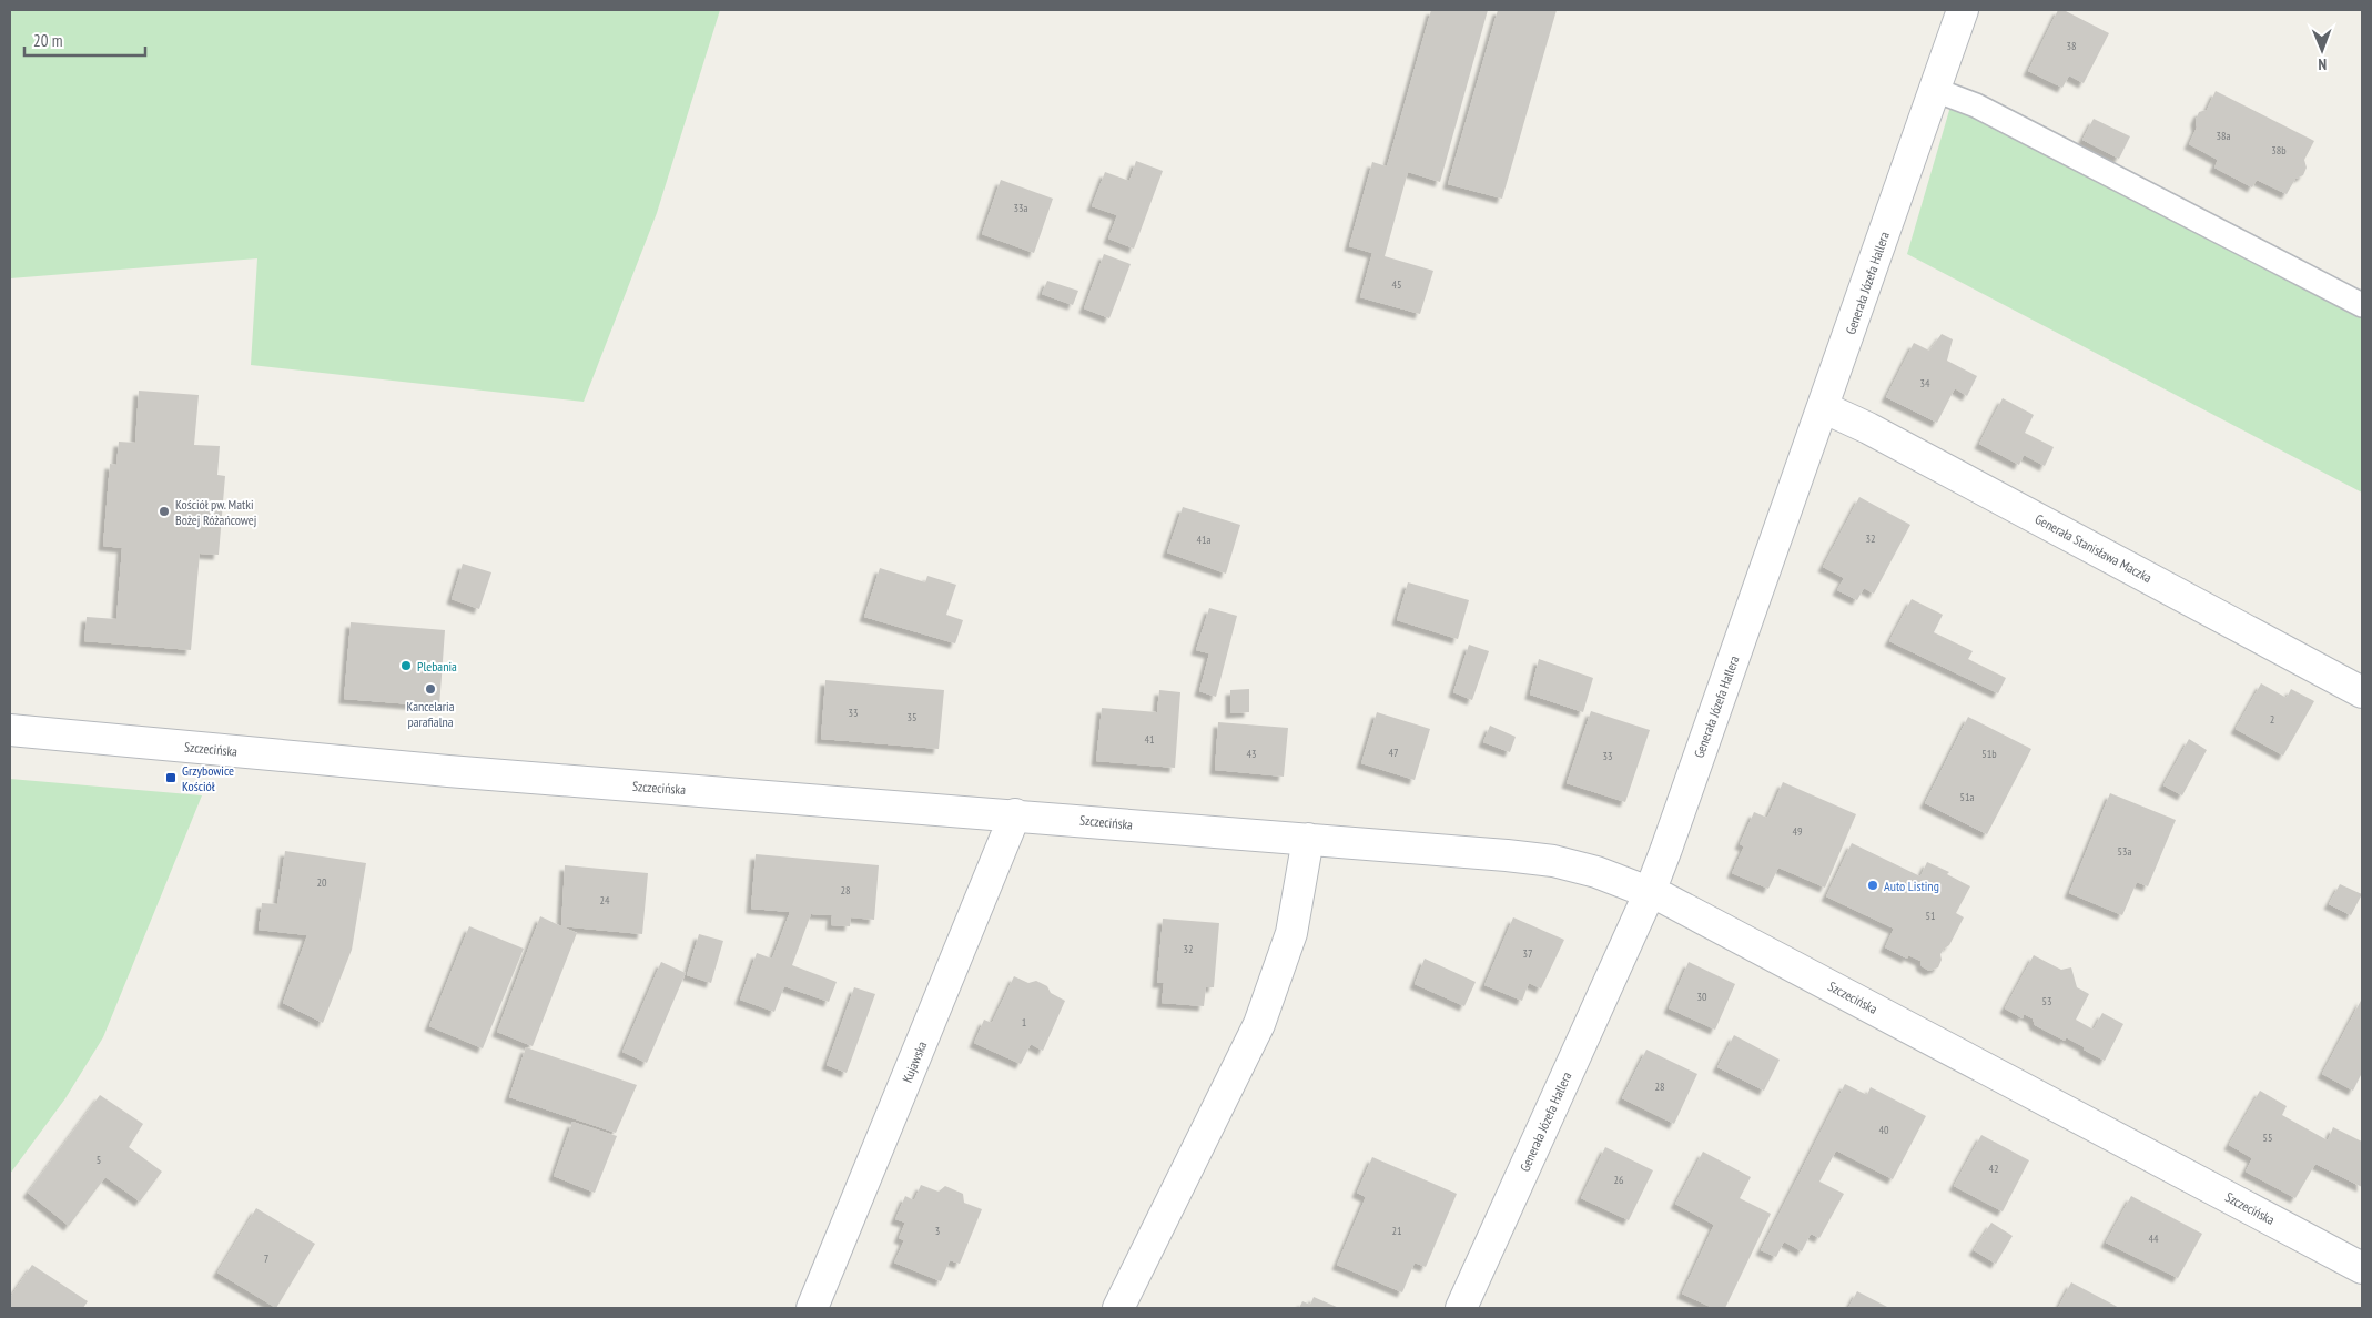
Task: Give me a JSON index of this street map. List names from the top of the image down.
{
  "streets": {
    "street": [
      "Generała Józefa Hallera",
      "Generała Stanisława Maczka",
      "Szczecińska",
      "Kujawska"
    ]
  },
  "crossings": [
    ["Generała Józefa Hallera", "Generała Stanisława Maczka"],
    ["Generała Józefa Hallera", "Szczecińska"],
    ["Szczecińska", "Kujawska"]
  ],
  "places": {
    "other": [
      "Kościół pw. Matki Bożej Różańcowej",
      "Plebania",
      "Kancelaria parafialna",
      "Auto Listing"
    ],
    "transit": ["Grzybowice Kościół"]
  },
  "house_numbers": [
    "38",
    "38a",
    "38b",
    "33a",
    "45",
    "34",
    "32",
    "41a",
    "33",
    "35",
    "2",
    "41",
    "47",
    "43",
    "51b",
    "33",
    "51a",
    "49",
    "53a",
    "20",
    "28",
    "24",
    "51",
    "32",
    "37",
    "30",
    "53",
    "1",
    "28",
    "40",
    "55",
    "5",
    "42",
    "26",
    "3",
    "21",
    "44",
    "7"
  ],
  "scale_bar": "20 m",
  "north": "bottom"
}
